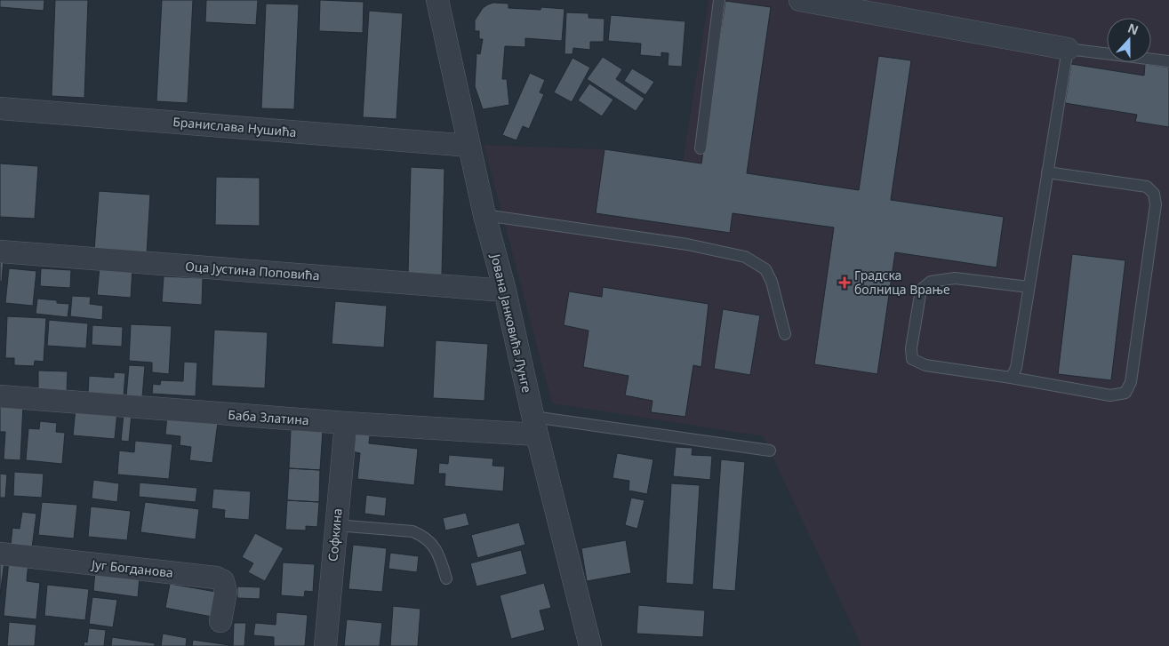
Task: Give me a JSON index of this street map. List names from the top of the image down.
{
  "streets": {
    "street": [
      "Бранислава Нушића",
      "Оца Јустина Поповића",
      "Јована Јанковића Лунге",
      "Баба Златина",
      "Софкина",
      "Југ Богданова"
    ]
  },
  "crossings": [
    ["Бранислава Нушића", "Јована Јанковића Лунге"],
    ["Оца Јустина Поповића", "Јована Јанковића Лунге"],
    ["Јована Јанковића Лунге", "Баба Златина"],
    ["Баба Златина", "Софкина"]
  ],
  "places": {
    "health": ["Градска болница Врање"]
  },
  "north": "top"
}
